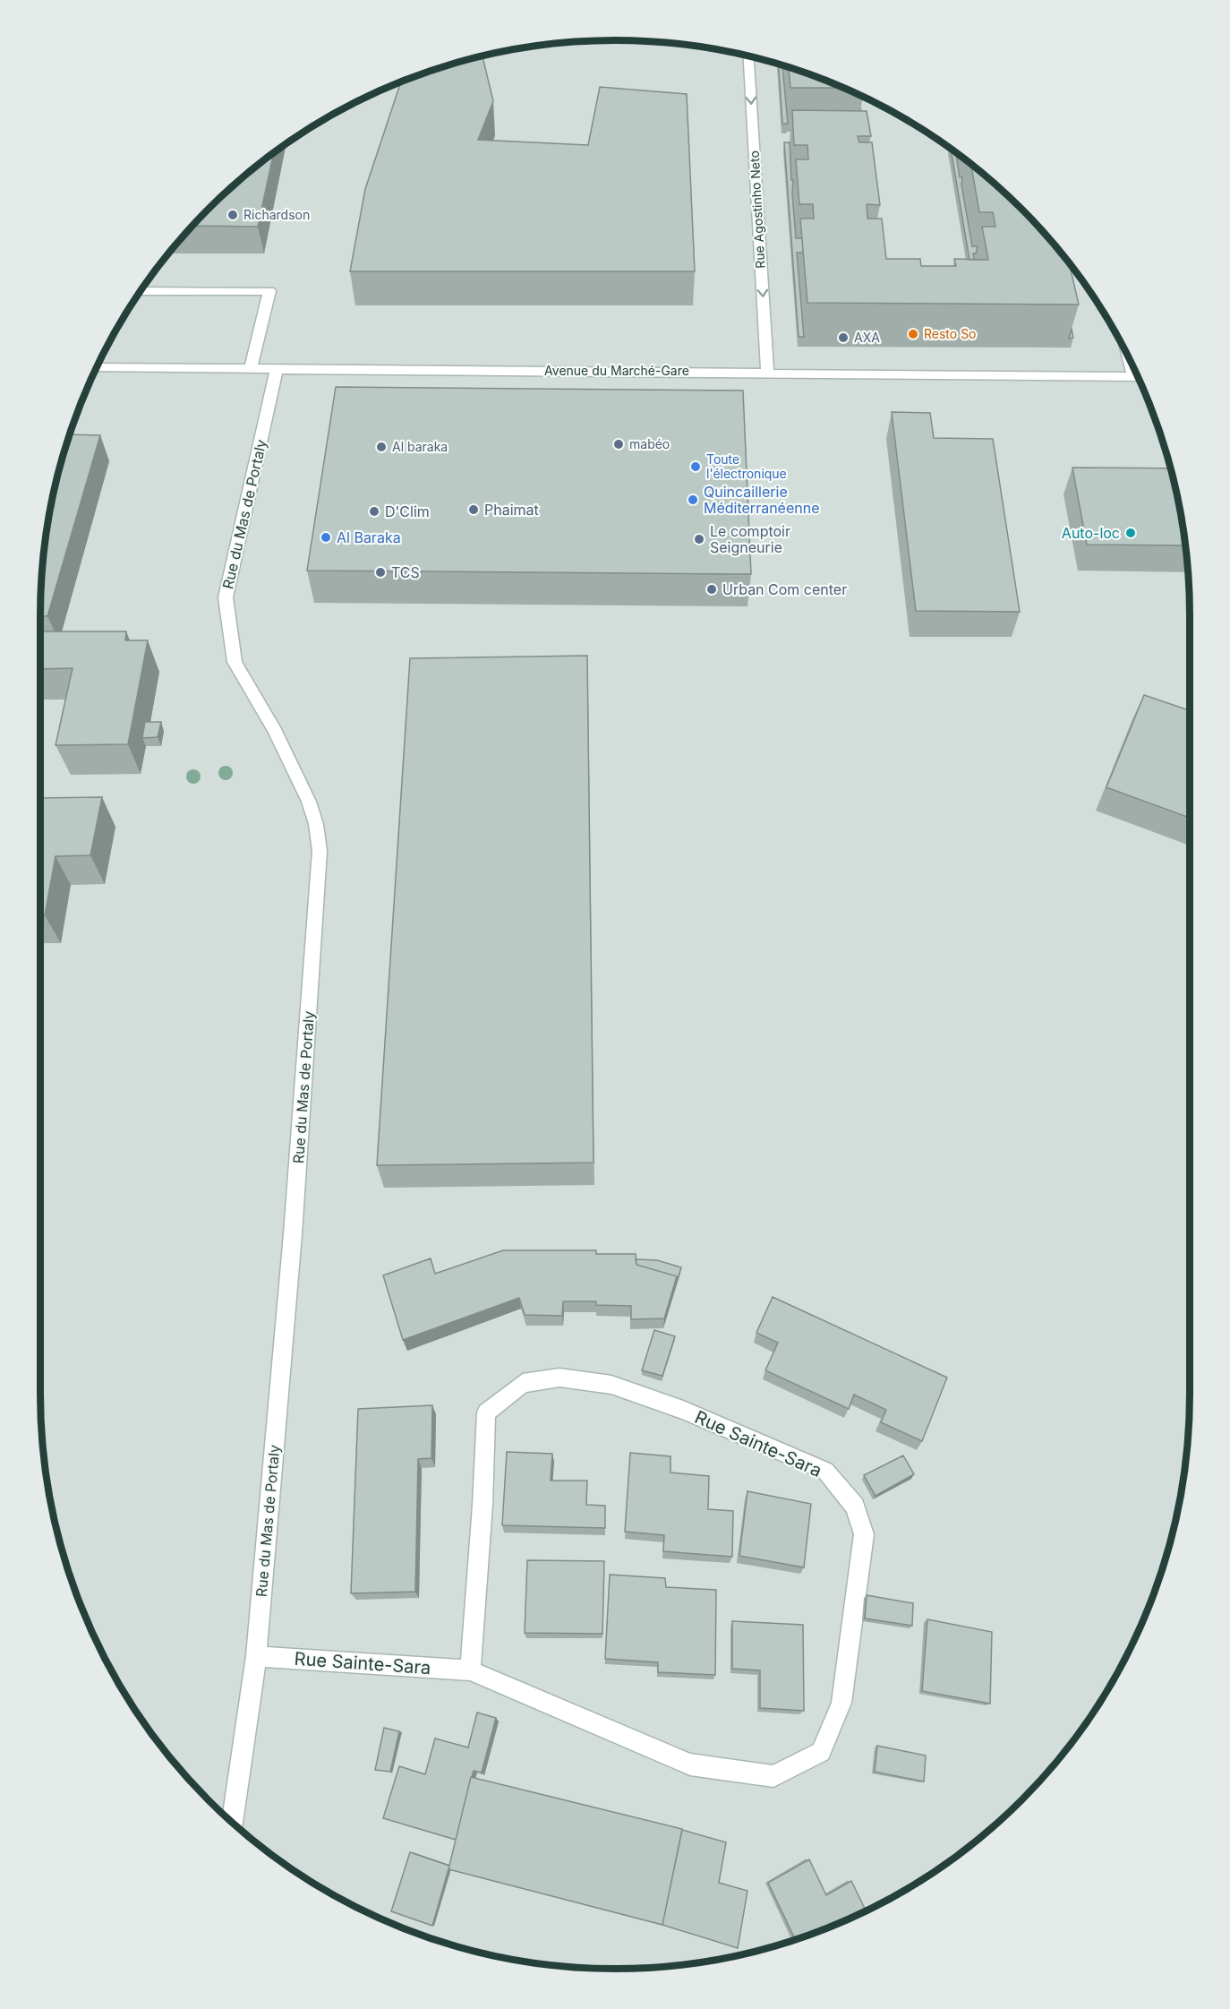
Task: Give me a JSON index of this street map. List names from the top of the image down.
{
  "streets": {
    "street": [
      "Rue Agostinho Neto",
      "Avenue du Marché-Gare",
      "Rue du Mas de Portaly",
      "Rue Sainte-Sara"
    ]
  },
  "crossings": [
    ["Rue Agostinho Neto", "Avenue du Marché-Gare"],
    ["Avenue du Marché-Gare", "Rue du Mas de Portaly"],
    ["Rue du Mas de Portaly", "Rue Sainte-Sara"]
  ],
  "one_way": ["Rue Agostinho Neto"],
  "places": [
    "Richardson",
    "Resto So",
    "AXA",
    "mabéo",
    "Al baraka",
    "Toute l'électronique",
    "Quincaillerie Méditerranéenne",
    "Phaimat",
    "D'Clim",
    "Auto-loc",
    "Al Baraka",
    "Le comptoir Seigneurie",
    "TCS",
    "Urban Com center"
  ]
}
